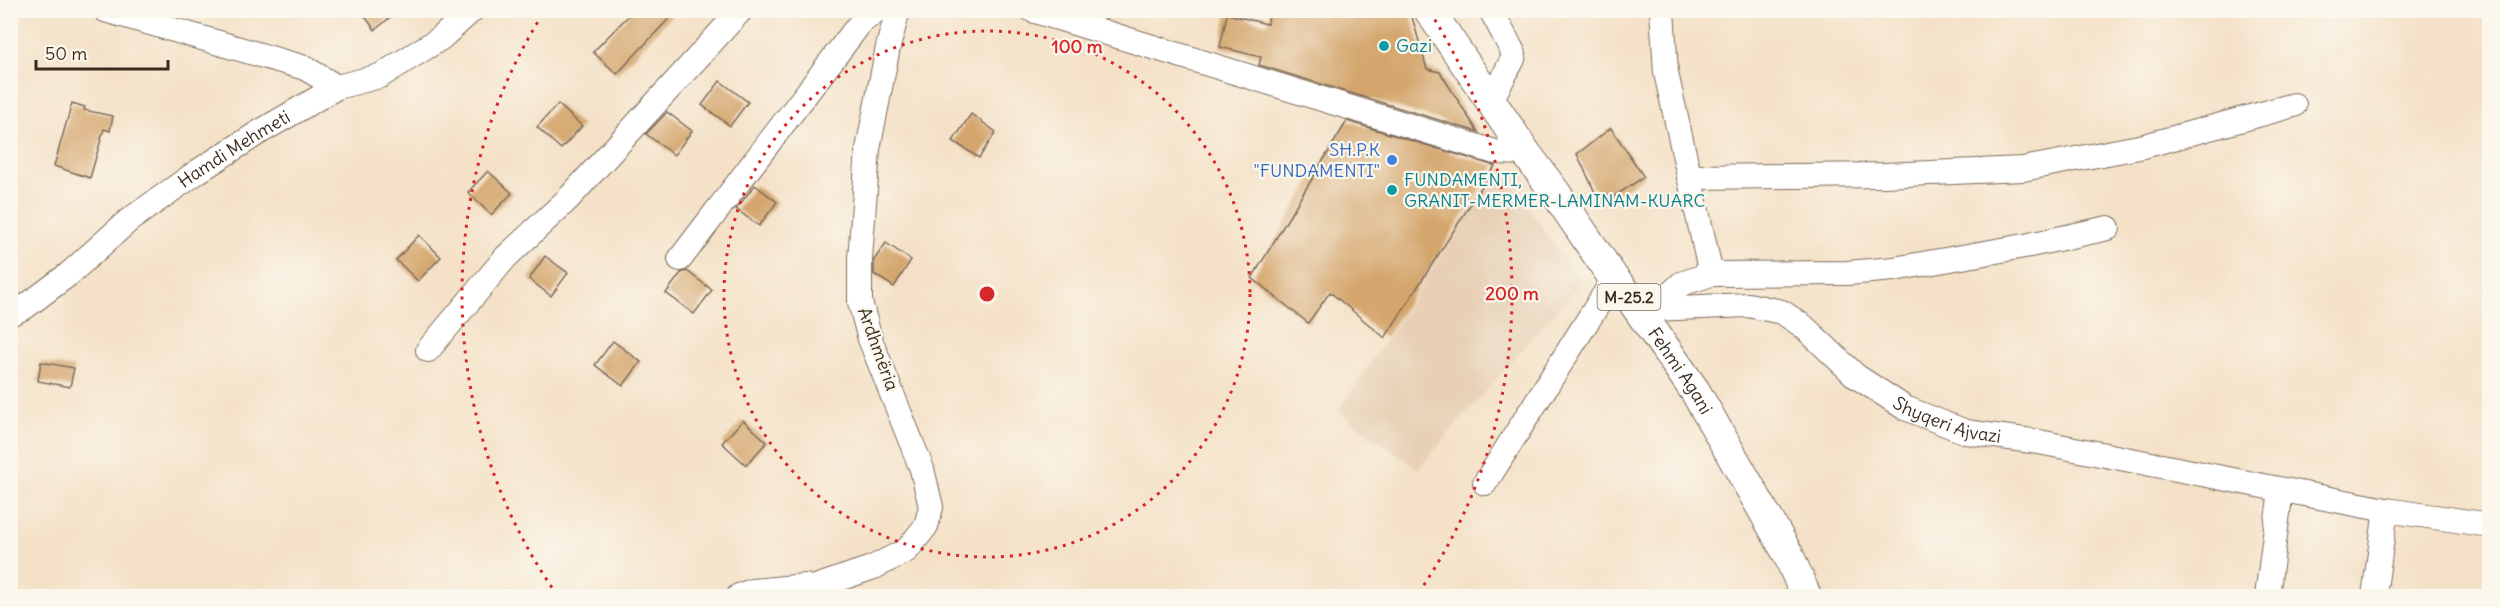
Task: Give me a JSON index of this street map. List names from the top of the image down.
{
  "streets": {
    "main road": ["M-25.2", "Fehmi Agani"],
    "street": ["Hamdi Mehmeti", "Ardhmëria", "Shyqeri Ajvazi"]
  },
  "crossings": [
    ["Fehmi Agani", "Shyqeri Ajvazi"]
  ],
  "places": ["Gazi", "SH.P.K \"FUNDAMENTI\"", "FUNDAMENTI, GRANIT-MERMER-LAMINAM-KUARC"],
  "scale_bar": "50 m",
  "rings": ["100 m", "200 m"]
}
